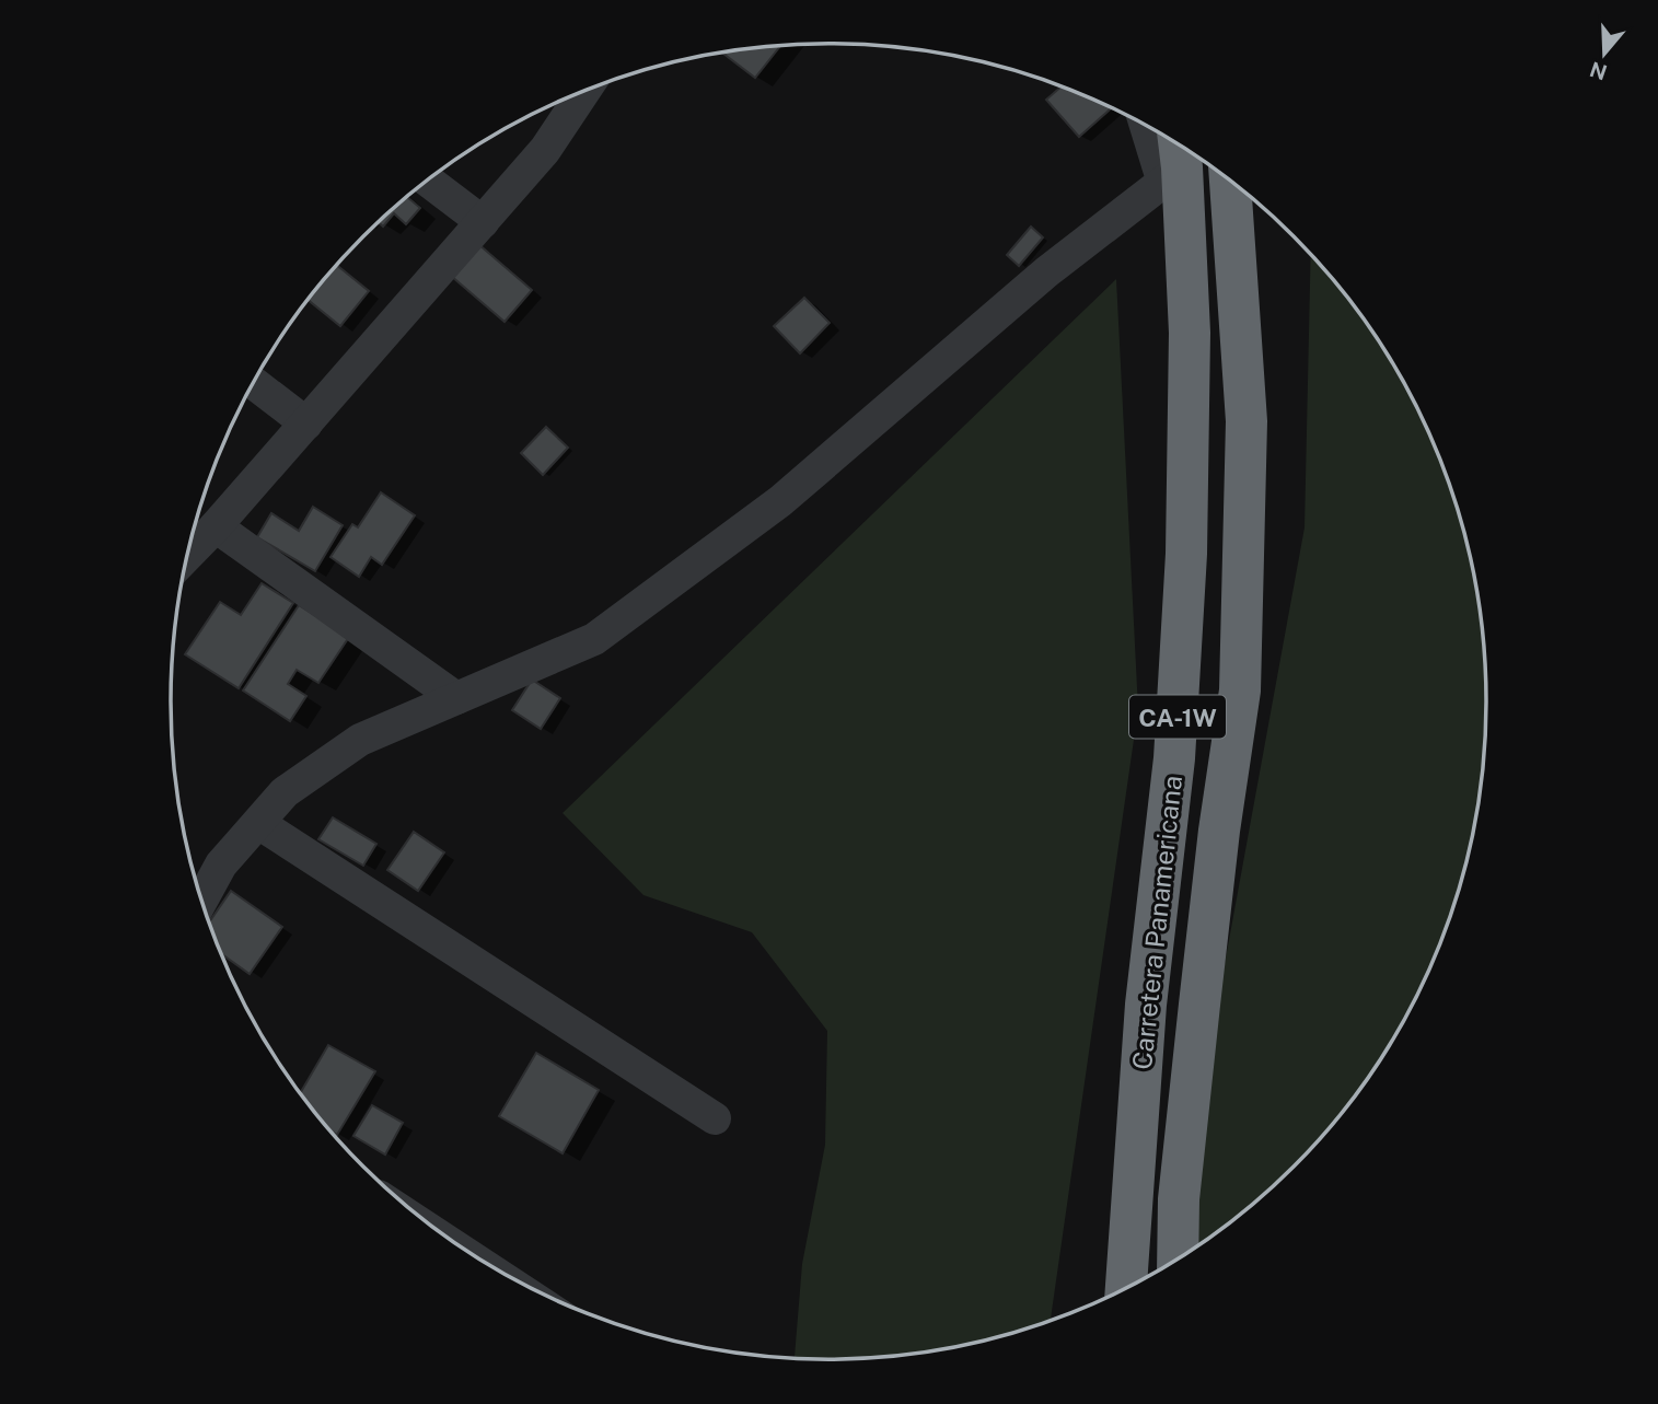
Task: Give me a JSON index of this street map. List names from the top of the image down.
{
  "streets": {
    "highway": ["CA-1W", "Carretera Panamericana"]
  },
  "north": "bottom"
}
